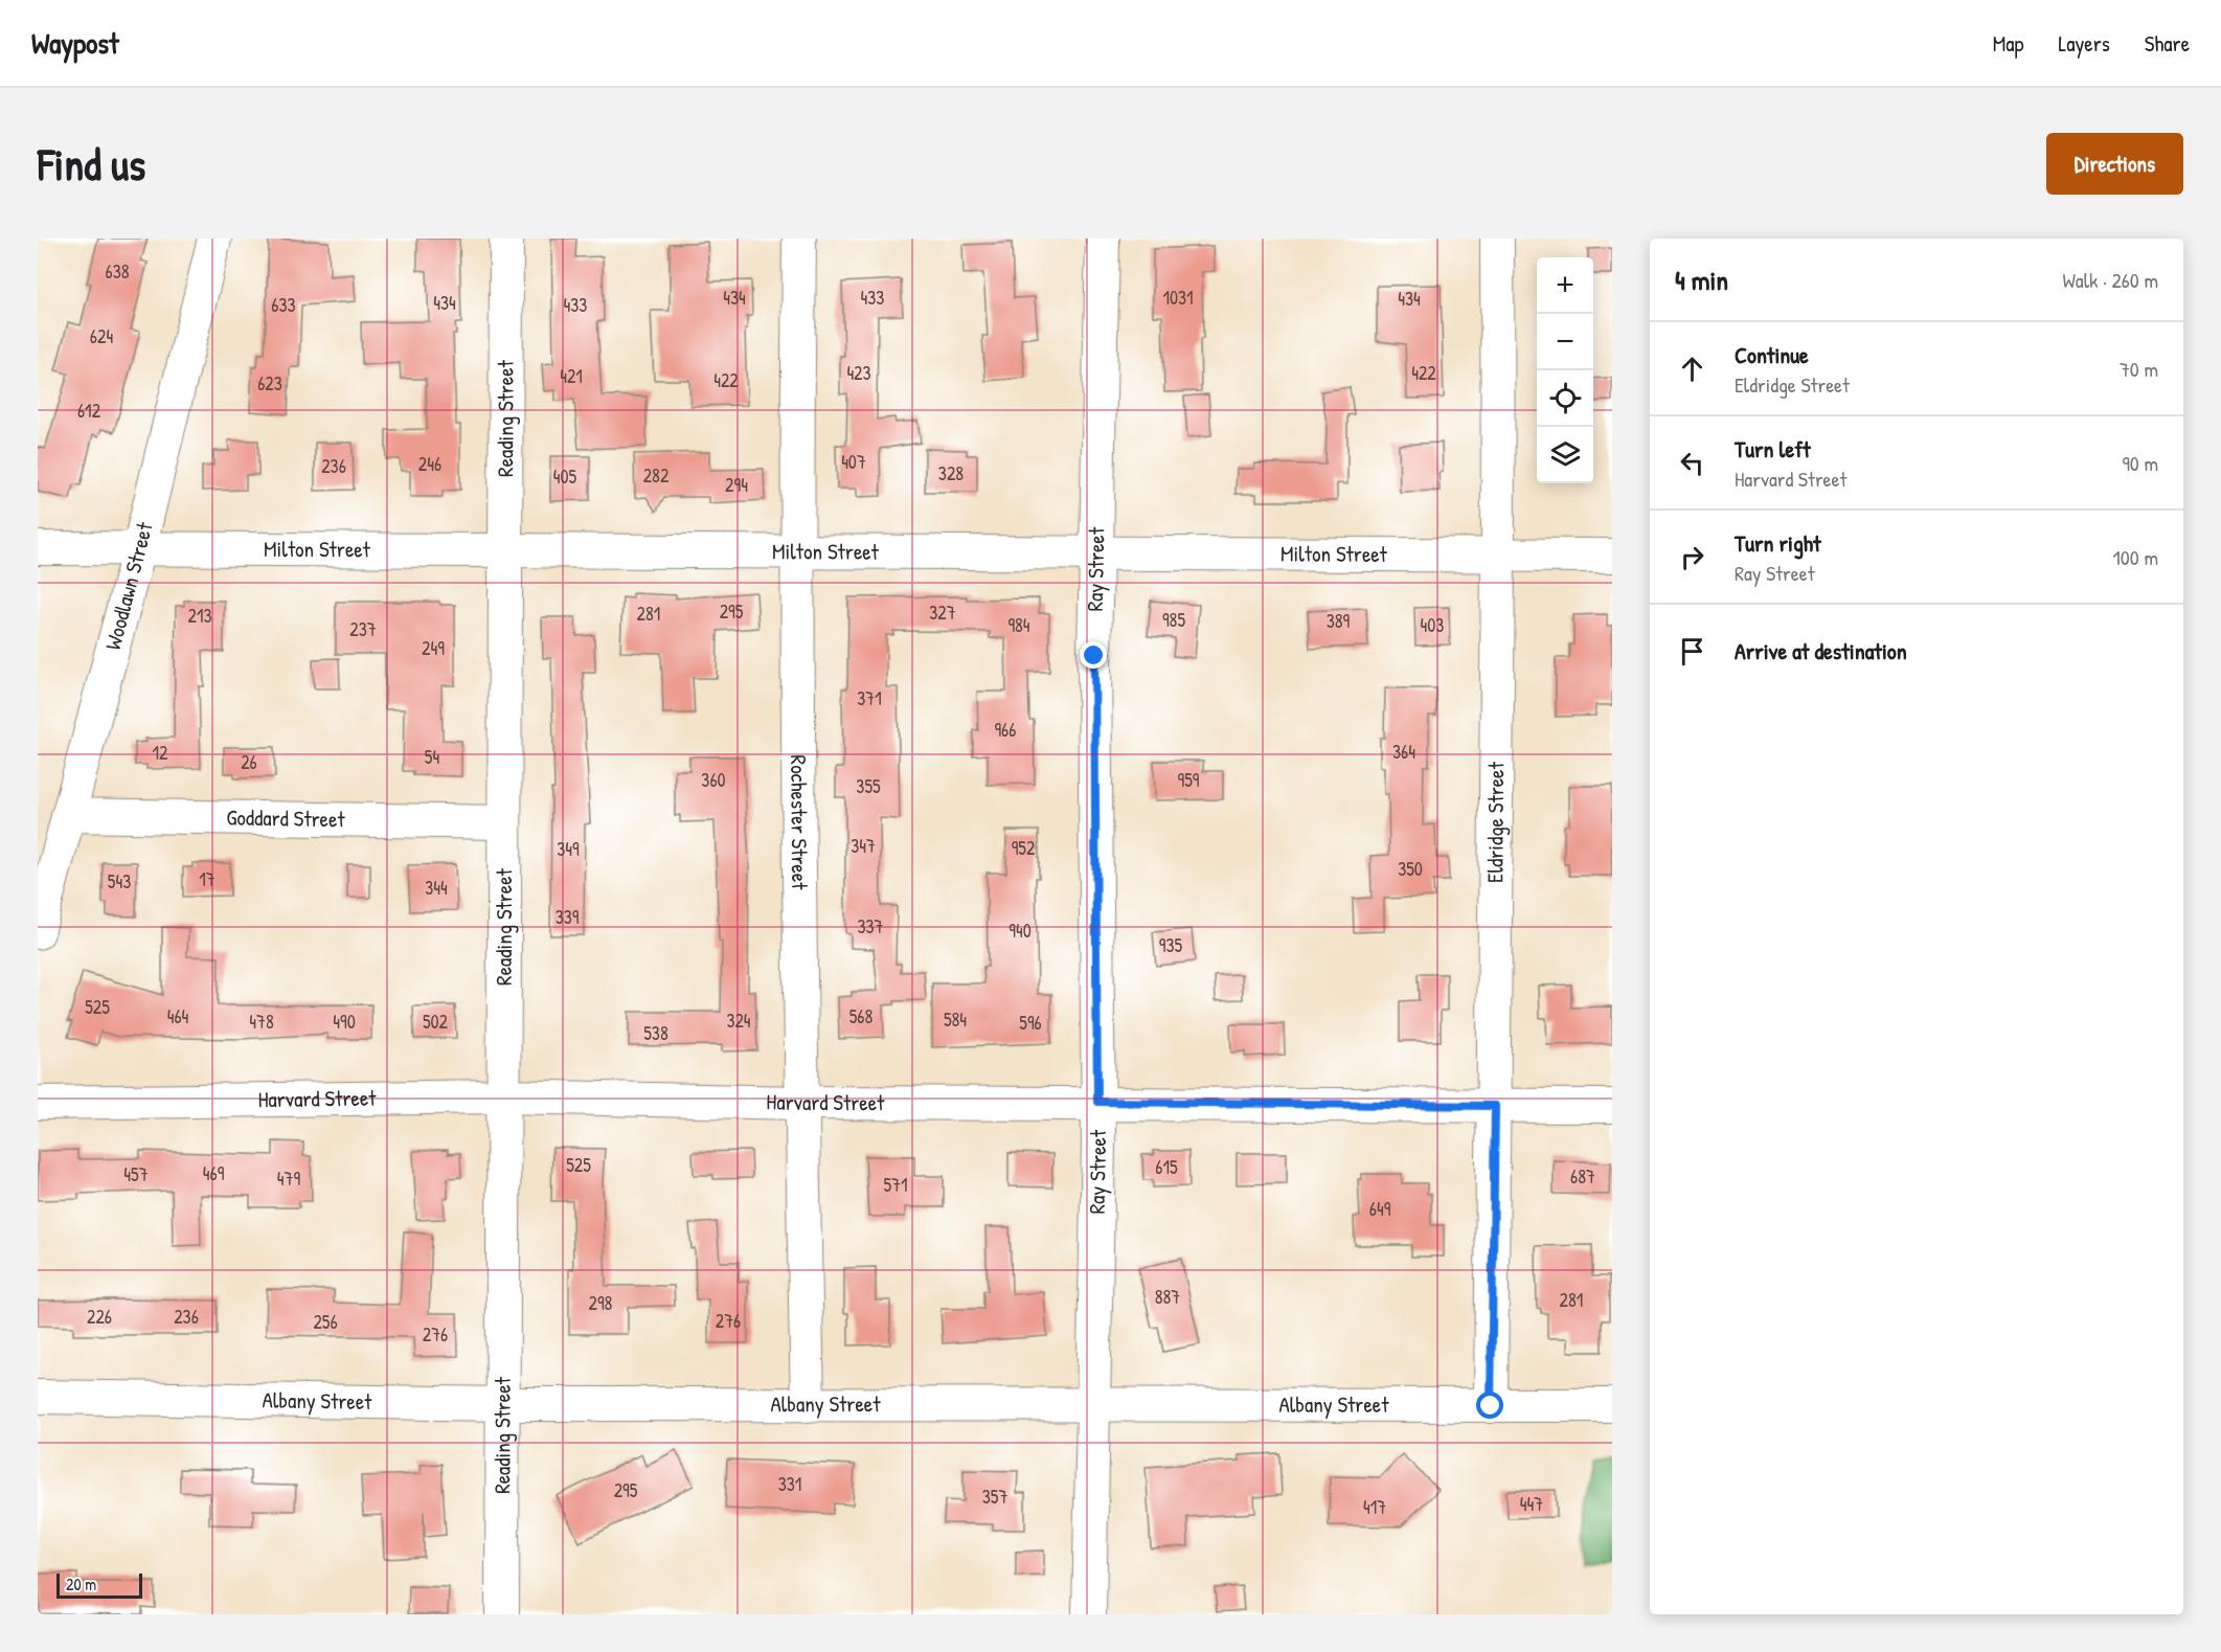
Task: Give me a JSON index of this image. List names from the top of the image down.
{
  "streets": {
    "street": [
      "Reading Street",
      "Milton Street",
      "Ray Street",
      "Woodlawn Street",
      "Goddard Street",
      "Rochester Street",
      "Eldridge Street",
      "Harvard Street",
      "Albany Street"
    ]
  },
  "crossings": [
    ["Reading Street", "Milton Street"],
    ["Reading Street", "Goddard Street"],
    ["Reading Street", "Harvard Street"],
    ["Reading Street", "Albany Street"],
    ["Milton Street", "Ray Street"],
    ["Milton Street", "Woodlawn Street"],
    ["Milton Street", "Rochester Street"],
    ["Milton Street", "Eldridge Street"],
    ["Ray Street", "Harvard Street"],
    ["Ray Street", "Albany Street"],
    ["Woodlawn Street", "Goddard Street"],
    ["Rochester Street", "Harvard Street"],
    ["Rochester Street", "Albany Street"],
    ["Eldridge Street", "Harvard Street"],
    ["Eldridge Street", "Albany Street"]
  ],
  "house_numbers": [
    "638",
    "434",
    "433",
    "1031",
    "434",
    "434",
    "633",
    "433",
    "624",
    "423",
    "422",
    "421",
    "422",
    "623",
    "612",
    "407",
    "246",
    "236",
    "328",
    "282",
    "405",
    "294",
    "295",
    "327",
    "281",
    "213",
    "985",
    "389",
    "984",
    "403",
    "237",
    "249",
    "371",
    "966",
    "364",
    "12",
    "54",
    "26",
    "360",
    "959",
    "355",
    "347",
    "952",
    "349",
    "350",
    "17",
    "543",
    "344",
    "339",
    "337",
    "940",
    "935",
    "525",
    "464",
    "568",
    "584",
    "324",
    "478",
    "490",
    "502",
    "596",
    "538",
    "525",
    "615",
    "469",
    "457",
    "687",
    "479",
    "571",
    "649",
    "887",
    "281",
    "298",
    "226",
    "236",
    "276",
    "256",
    "276",
    "331",
    "295",
    "357",
    "447",
    "417"
  ],
  "scale_bar": "20 m",
  "page": {
    "header": "Waypost",
    "nav": ["Map", "Layers", "Share"],
    "buttons": "Directions",
    "title": "Find us",
    "heading": ["4 min", "Walk · 260 m"],
    "map_buttons": ["+", "−"],
    "list": [
      ["Continue", "Eldridge Street", "70 m"],
      ["Turn left", "Harvard Street", "90 m"],
      ["Turn right", "Ray Street", "100 m"],
      "Arrive at destination"
    ],
    "scale": "20 m"
  }
}
